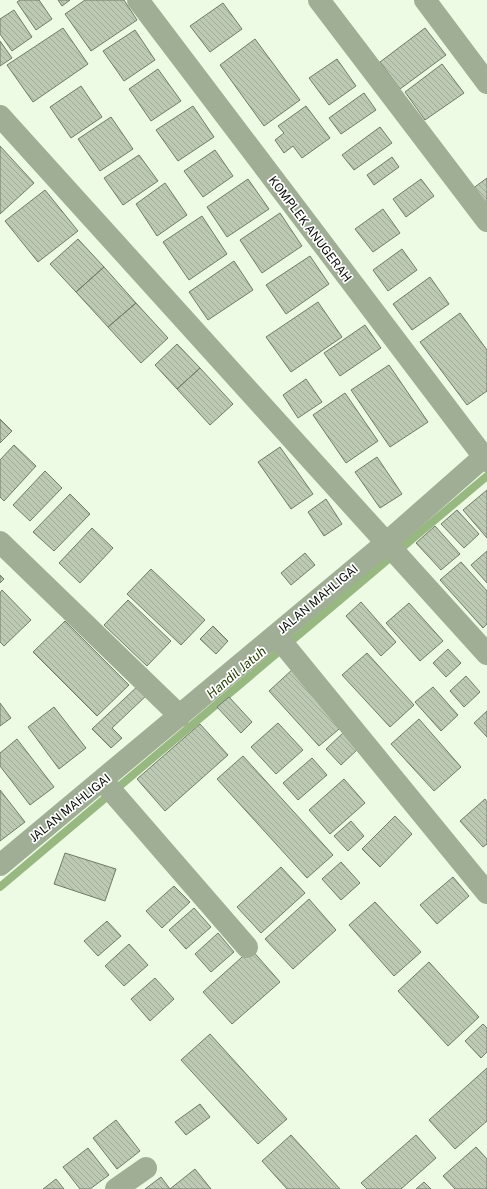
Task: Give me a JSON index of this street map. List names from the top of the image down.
{
  "streets": {
    "street": ["KOMPLEK ANUGERAH", "JALAN MAHLIGAI"]
  },
  "crossings": [
    ["KOMPLEK ANUGERAH", "JALAN MAHLIGAI"]
  ],
  "water": ["Handil Jatuh"]
}
